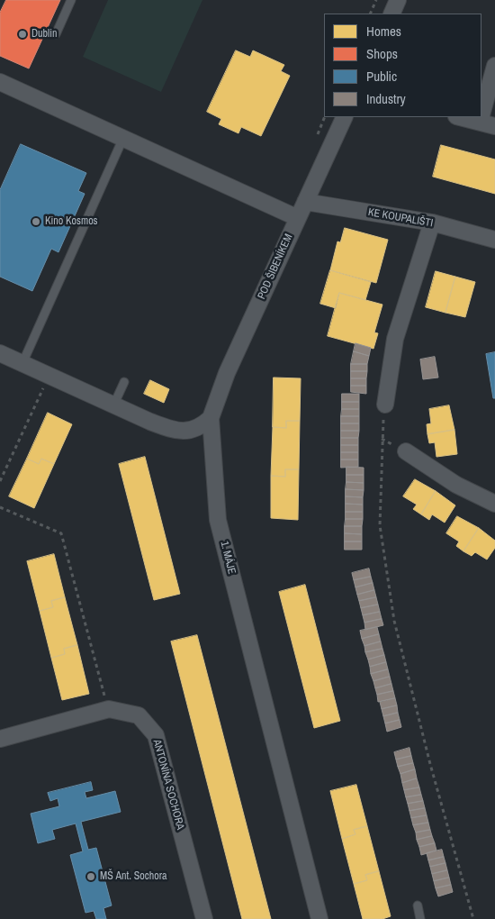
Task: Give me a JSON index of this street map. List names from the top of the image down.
{
  "streets": {
    "street": [
      "KE KOUPALIŠTI",
      "POD ŠIBENÍKEM",
      "1. MÁJE",
      "ANTONÍNA SOCHORA"
    ]
  },
  "crossings": [
    ["KE KOUPALIŠTI", "POD ŠIBENÍKEM"],
    ["POD ŠIBENÍKEM", "1. MÁJE"]
  ],
  "places": ["Dublin", "Kino Kosmos", "MŠ Ant. Sochora"],
  "legend": [
    "Homes",
    "Shops",
    "Public",
    "Industry"
  ]
}
